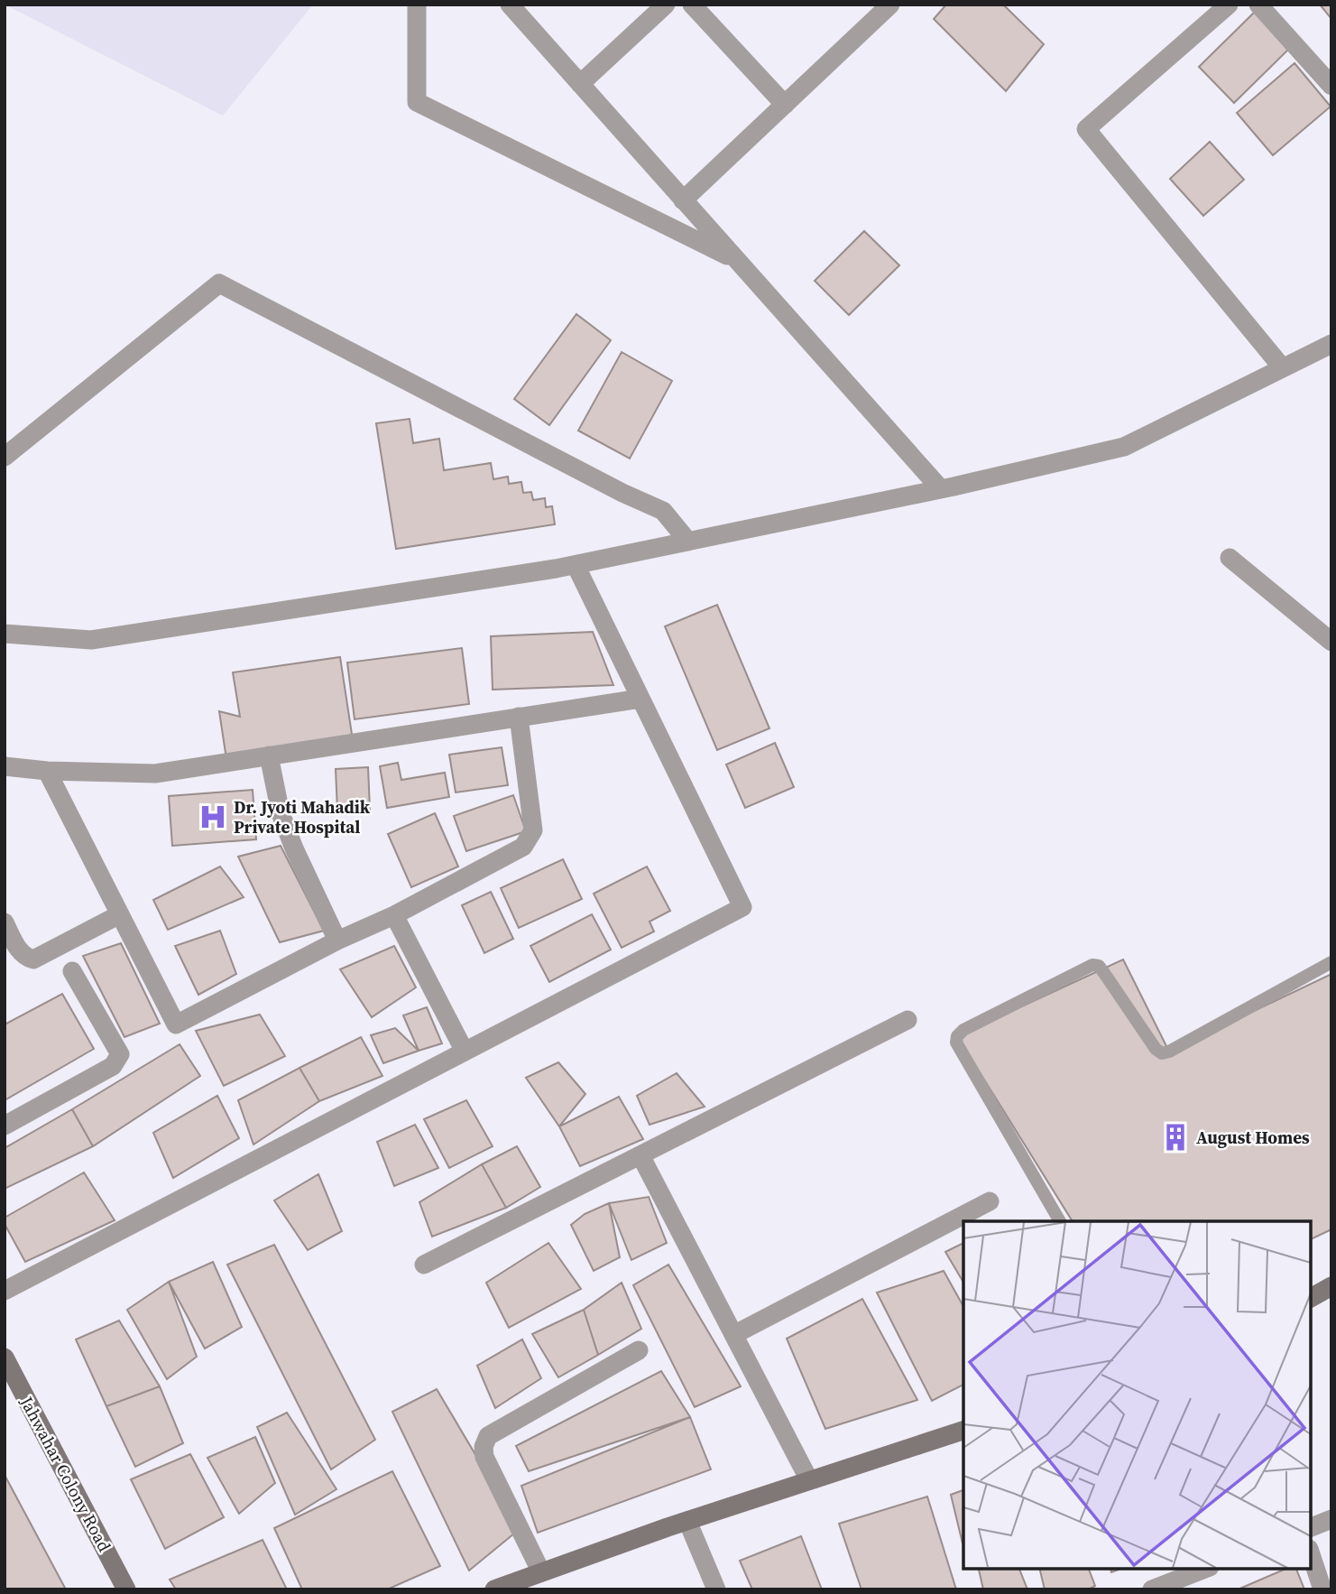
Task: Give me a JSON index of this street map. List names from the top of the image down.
{
  "streets": {
    "street": ["Jahwahar Colony Road"]
  },
  "places": {
    "hospital": ["Dr. Jyoti Mahadik Private Hospital"],
    "building": ["August Homes"]
  }
}
